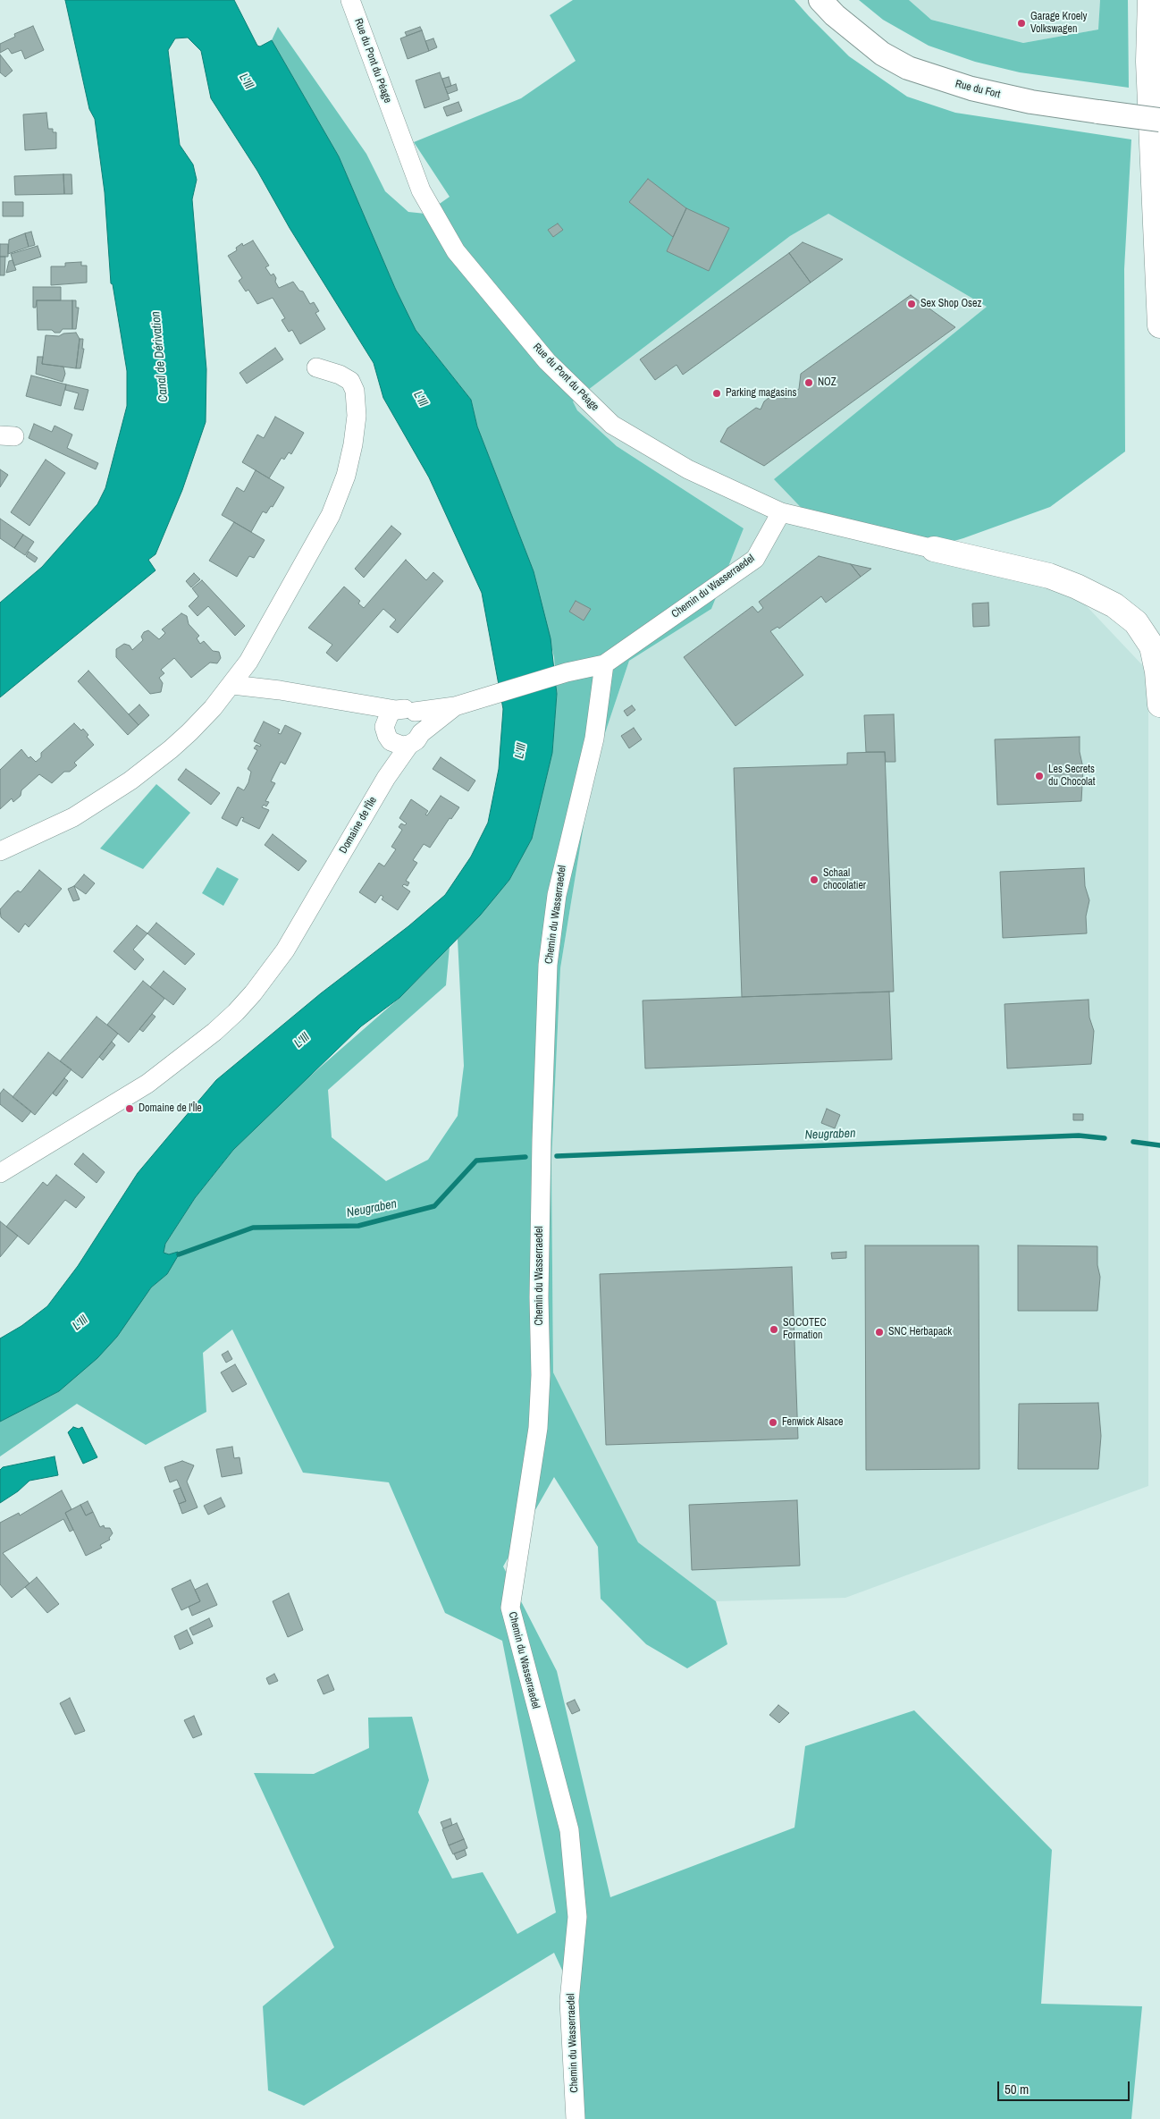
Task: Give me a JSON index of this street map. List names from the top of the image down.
{
  "streets": {
    "main road": ["Rue du Fort"],
    "street": ["Rue du Pont du Péage", "Chemin du Wasserraedel", "Domaine de l'Île"]
  },
  "crossings": [
    ["Rue du Pont du Péage", "Chemin du Wasserraedel"],
    ["Chemin du Wasserraedel", "Domaine de l'Île"]
  ],
  "water": ["L'Ill", "Canal de Dérivation", "Neugraben"],
  "places": [
    "Garage Kroely Volkswagen",
    "Sex Shop Osez",
    "NOZ",
    "Parking magasins",
    "Les Secrets du Chocolat",
    "Schaal chocolatier",
    "Domaine de l'Île",
    "SOCOTEC Formation",
    "SNC Herbapack",
    "Fenwick Alsace"
  ],
  "scale_bar": "50 m"
}
